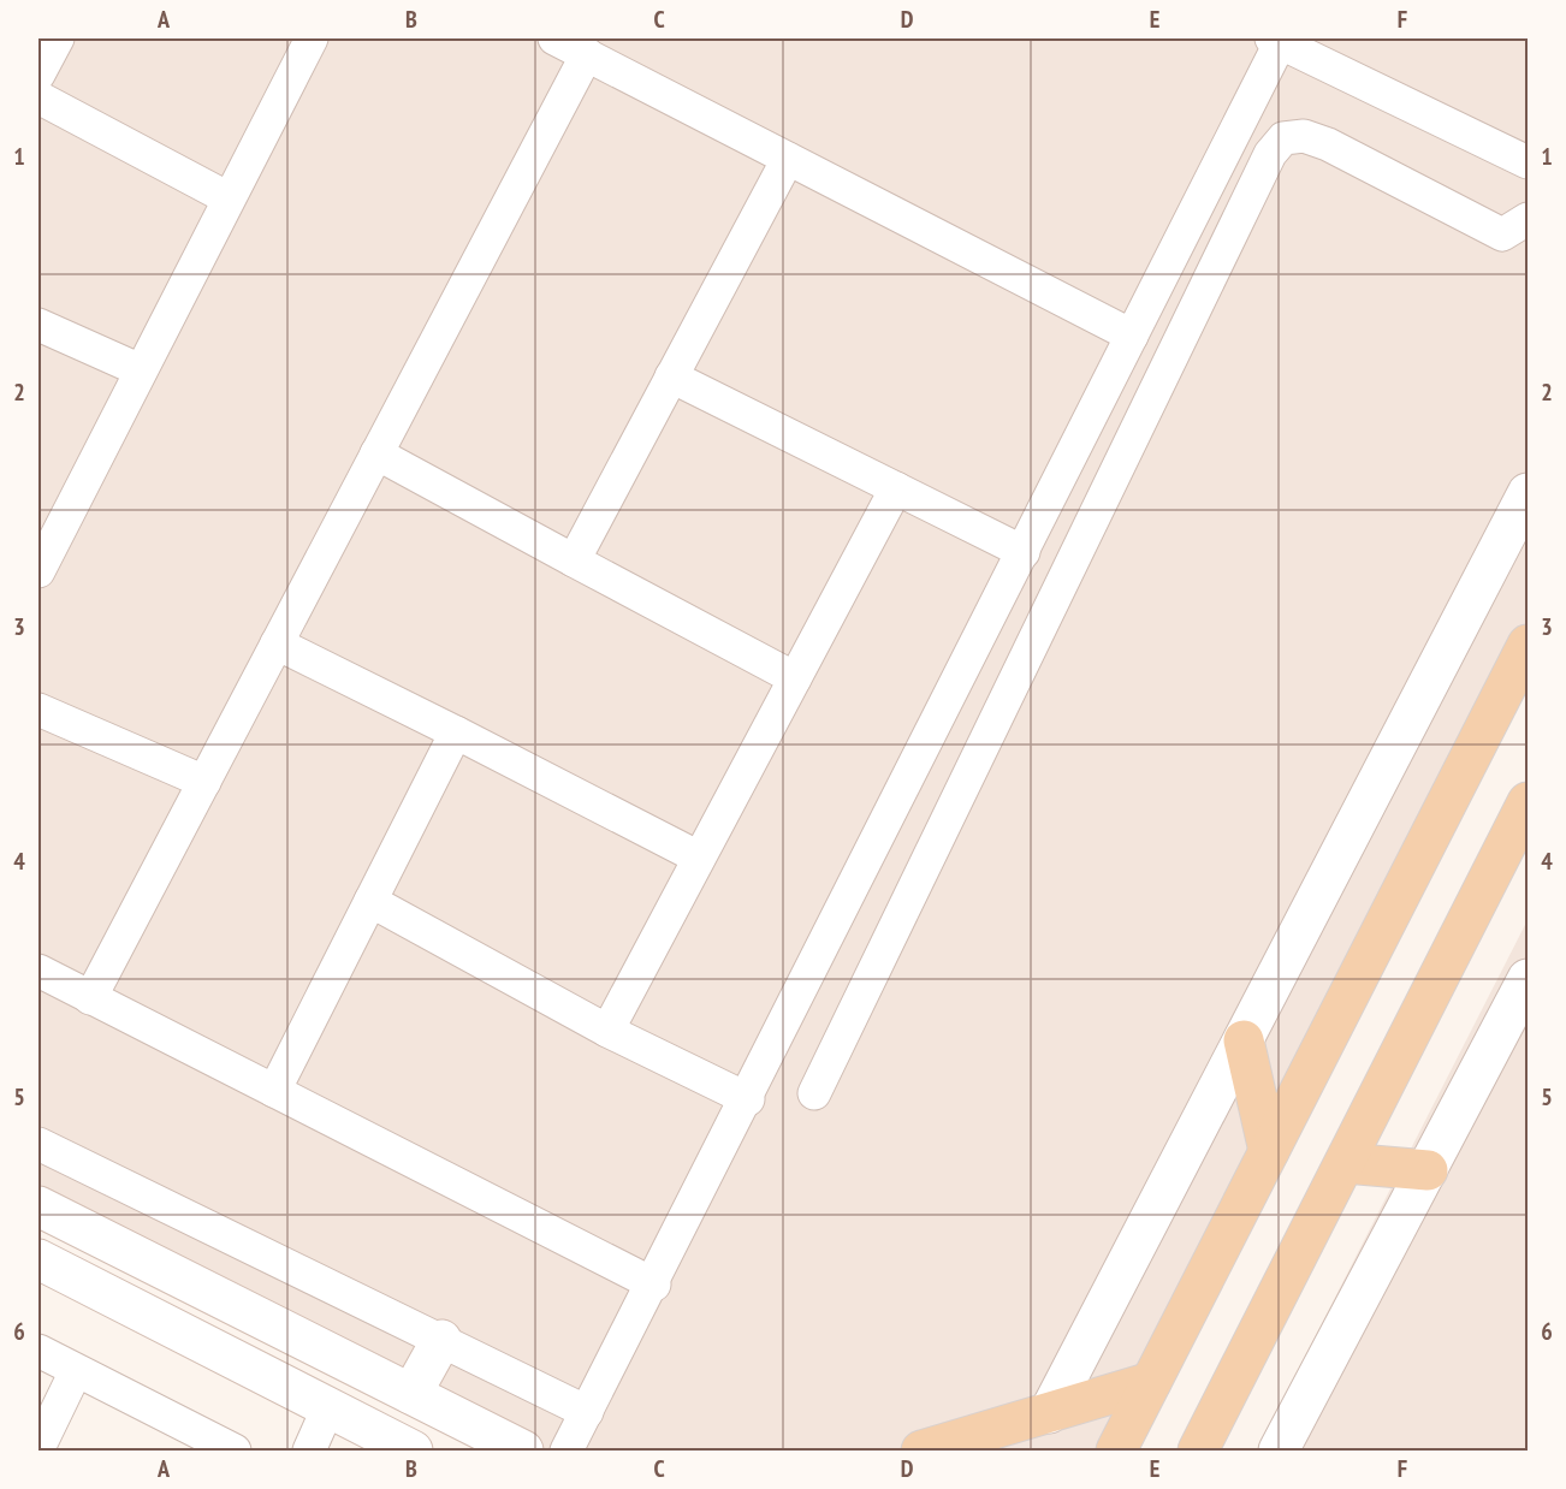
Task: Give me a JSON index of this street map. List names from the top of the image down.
{
  "grid": {
    "columns": [
      "A",
      "B",
      "C",
      "D",
      "E",
      "F"
    ],
    "rows": [
      "1",
      "2",
      "3",
      "4",
      "5",
      "6"
    ]
  }
}
